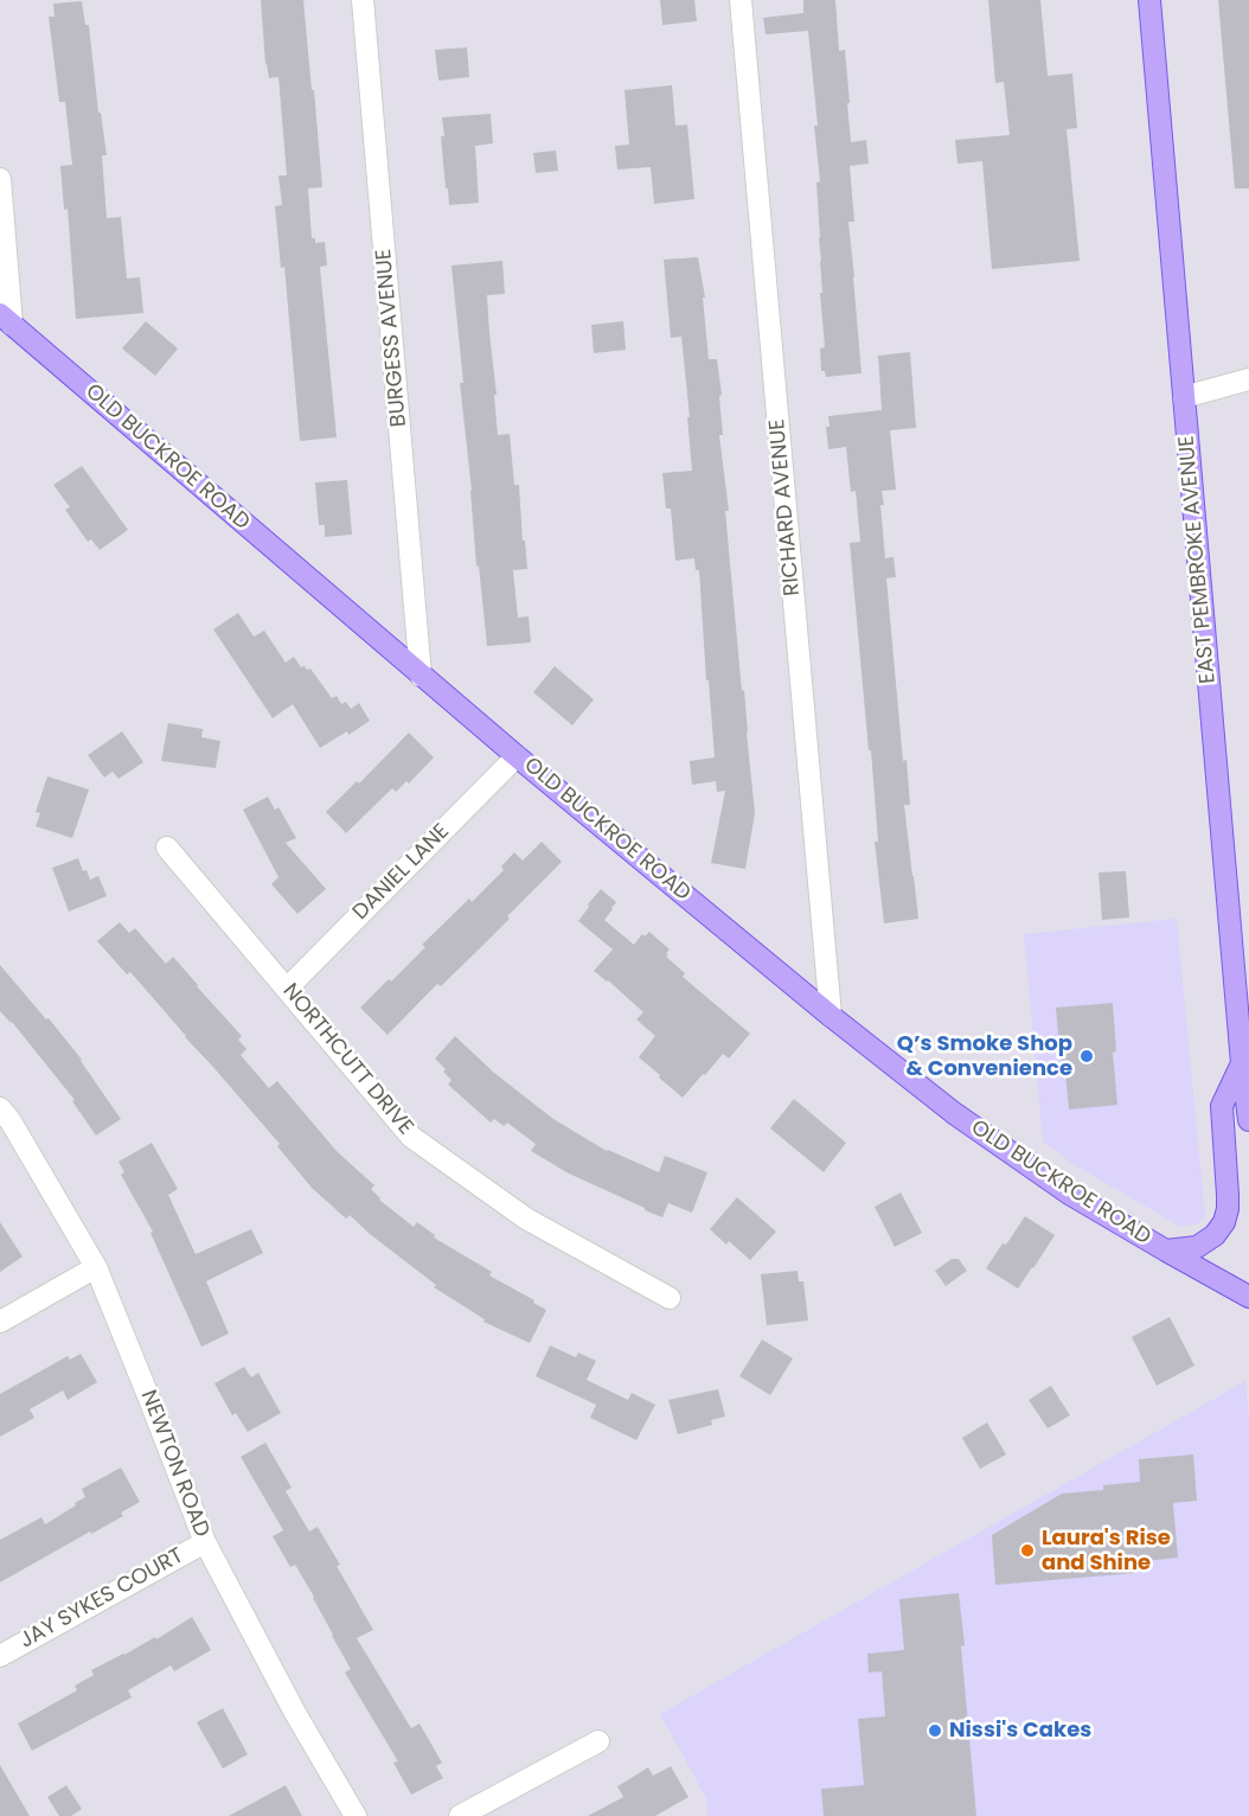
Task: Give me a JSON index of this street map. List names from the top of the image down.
{
  "streets": {
    "main road": ["OLD BUCKROE ROAD", "EAST PEMBROKE AVENUE"],
    "street": [
      "BURGESS AVENUE",
      "RICHARD AVENUE",
      "DANIEL LANE",
      "NORTHCUTT DRIVE",
      "NEWTON ROAD",
      "JAY SYKES COURT"
    ]
  },
  "crossings": [
    ["BURGESS AVENUE", "OLD BUCKROE ROAD"],
    ["OLD BUCKROE ROAD", "RICHARD AVENUE"],
    ["OLD BUCKROE ROAD", "DANIEL LANE"],
    ["DANIEL LANE", "NORTHCUTT DRIVE"],
    ["NEWTON ROAD", "JAY SYKES COURT"]
  ],
  "places": ["Q’s Smoke Shop & Convenience", "Laura's Rise and Shine", "Nissi's Cakes"]
}
